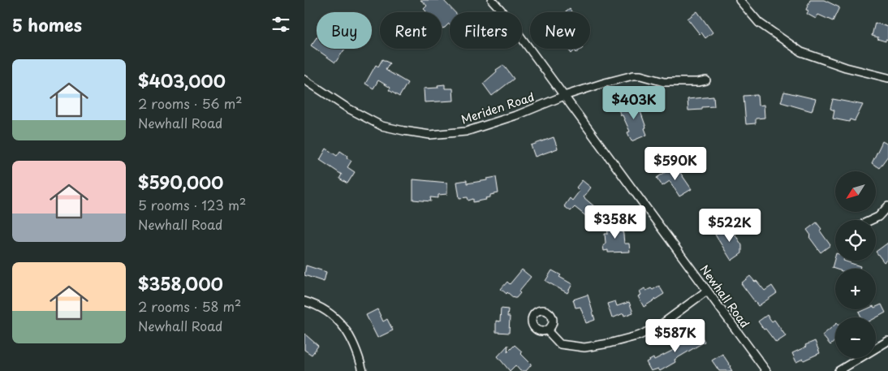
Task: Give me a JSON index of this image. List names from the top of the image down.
{
  "streets": {
    "street": ["Meriden Road", "Newhall Road"]
  },
  "crossings": [
    ["Meriden Road", "Newhall Road"]
  ],
  "north": "bottom left",
  "page": {
    "heading": "5 homes",
    "chip": [
      "Buy",
      "Rent",
      "Filters",
      "New"
    ],
    "list": [
      {
        "name": "$403,000",
        "note": "2 rooms · 56 m² · Newhall Road"
      },
      {
        "name": "$590,000",
        "note": "5 rooms · 123 m² · Newhall Road"
      },
      {
        "name": "$358,000",
        "note": "2 rooms · 58 m² · Newhall Road"
      }
    ],
    "price": [
      "$403K",
      "$590K",
      "$358K",
      "$522K",
      "$587K"
    ],
    "map_buttons": ["+", "−"]
  }
}
